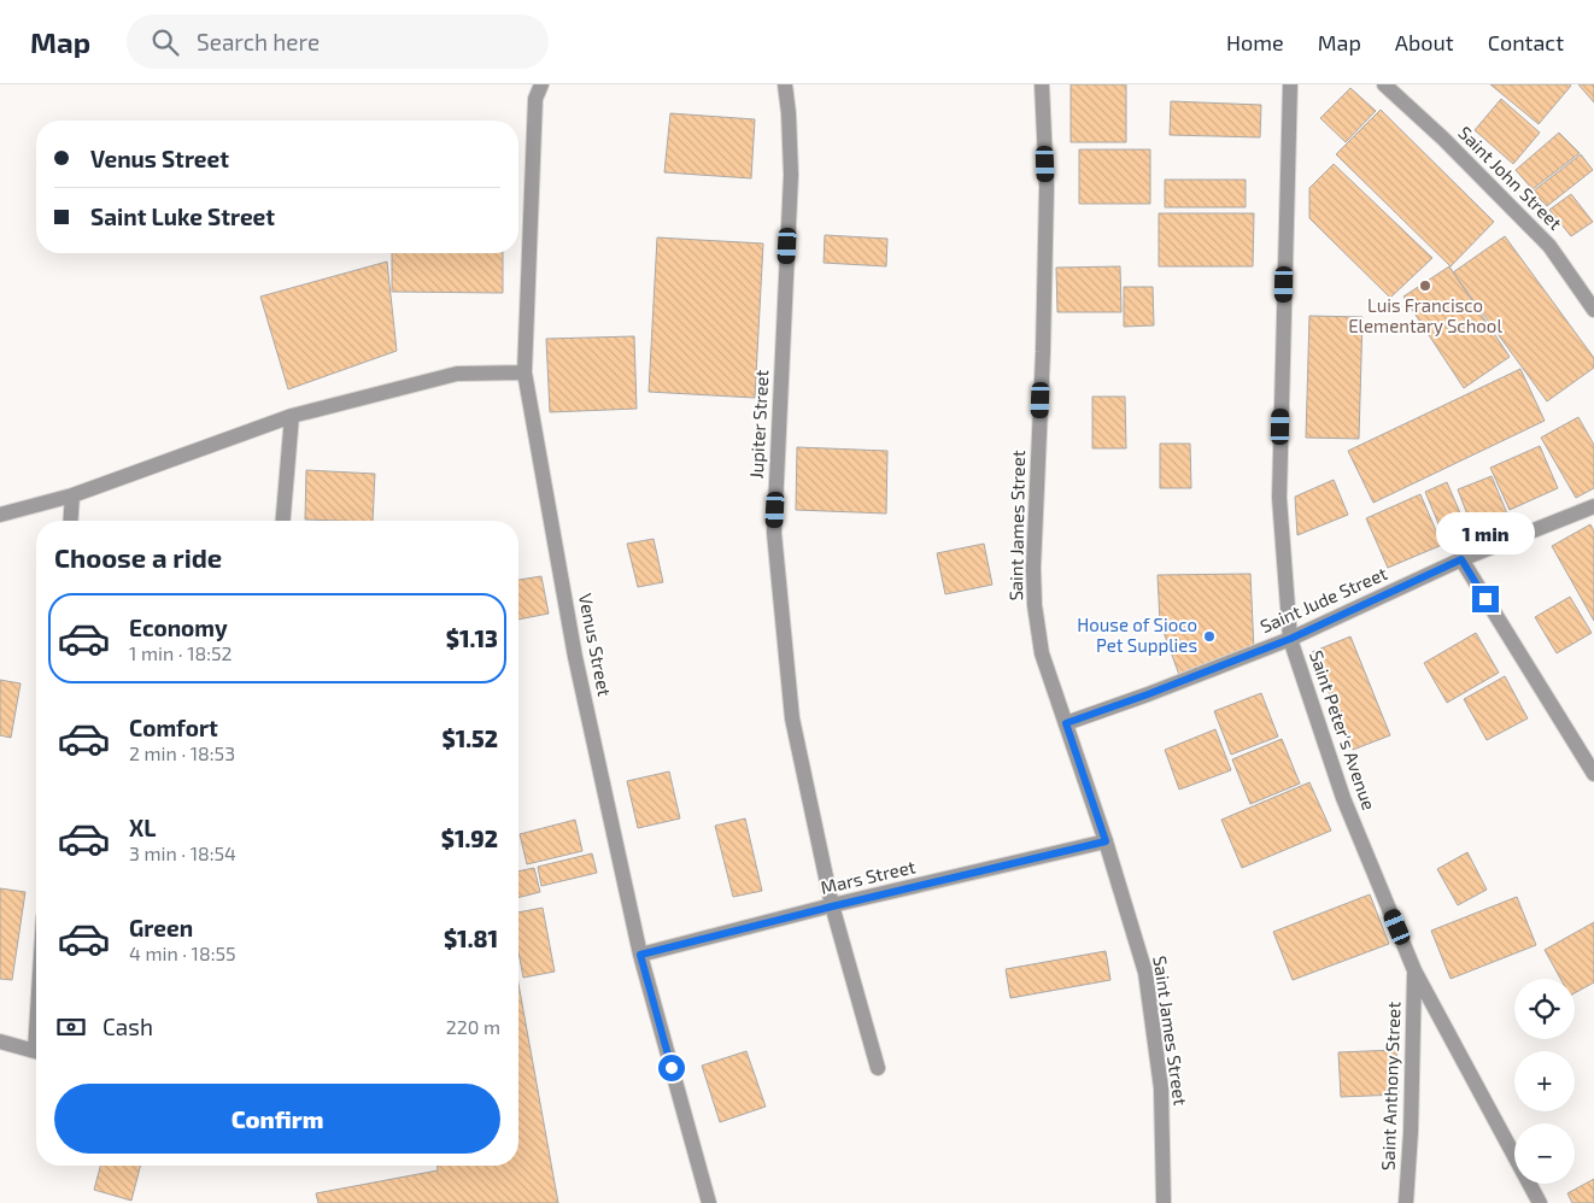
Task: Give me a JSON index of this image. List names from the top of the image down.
{
  "streets": {
    "street": [
      "Saint John Street",
      "Jupiter Street",
      "Saint James Street",
      "Saint Jude Street",
      "Venus Street",
      "Saint Peter's Avenue",
      "Mars Street",
      "Saint Anthony Street"
    ]
  },
  "crossings": [
    ["Jupiter Street", "Mars Street"],
    ["Saint James Street", "Saint Jude Street"],
    ["Saint James Street", "Mars Street"],
    ["Saint Jude Street", "Saint Peter's Avenue"],
    ["Venus Street", "Mars Street"],
    ["Saint Peter's Avenue", "Saint Anthony Street"]
  ],
  "places": ["Luis Francisco Elementary School", "House of Sioco Pet Supplies"],
  "page": {
    "header": "Map",
    "search": "Search here",
    "nav": [
      "Home",
      "Map",
      "About",
      "Contact"
    ],
    "banner": ["Venus Street", "Saint Luke Street"],
    "bubble": "1 min",
    "heading": "Choose a ride",
    "list": [
      {
        "name": "Economy",
        "note": "1 min · 18:52",
        "value": "$1.13"
      },
      {
        "name": "Comfort",
        "note": "2 min · 18:53",
        "value": "$1.52"
      },
      {
        "name": "XL",
        "note": "3 min · 18:54",
        "value": "$1.92"
      },
      {
        "name": "Green",
        "note": "4 min · 18:55",
        "value": "$1.81"
      }
    ],
    "map_buttons": ["+", "−"],
    "pay": ["Cash", "220 m"],
    "buttons": "Confirm"
  }
}
